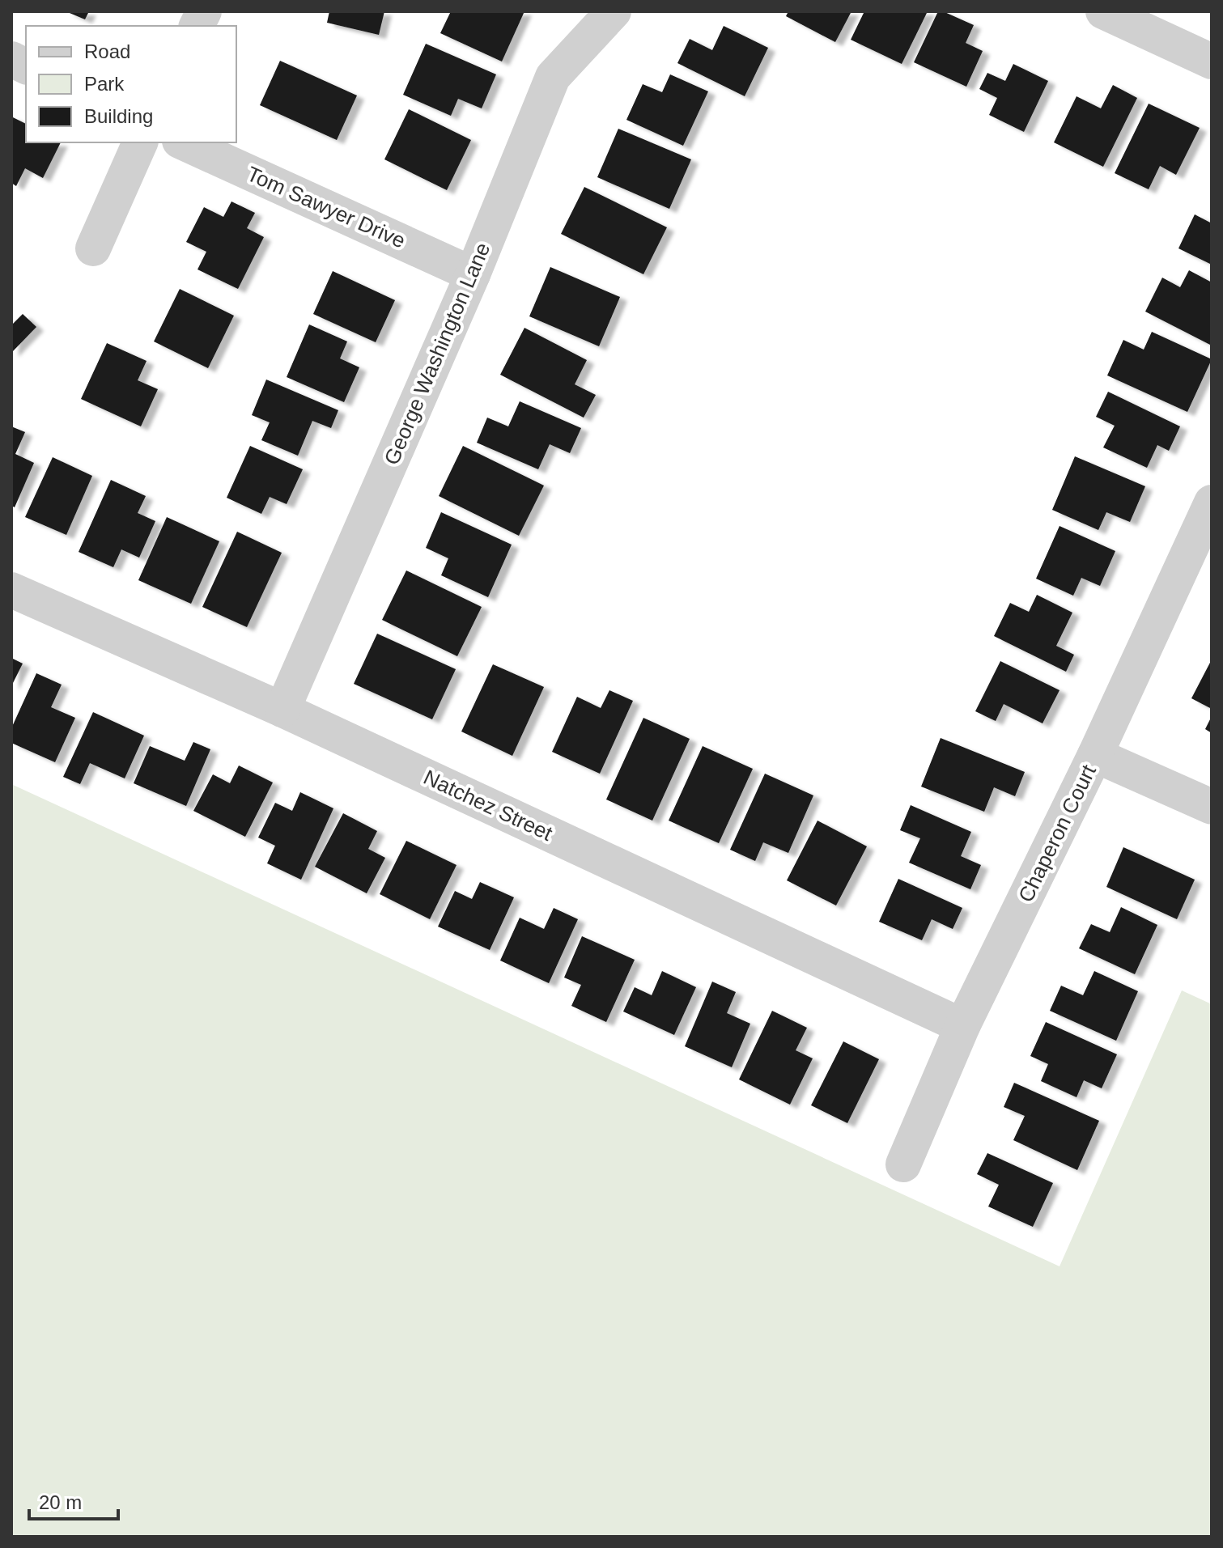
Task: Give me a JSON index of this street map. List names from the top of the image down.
{
  "streets": {
    "street": [
      "Tom Sawyer Drive",
      "George Washington Lane",
      "Natchez Street",
      "Chaperon Court"
    ]
  },
  "crossings": [
    ["Tom Sawyer Drive", "George Washington Lane"],
    ["George Washington Lane", "Natchez Street"],
    ["Natchez Street", "Chaperon Court"]
  ],
  "legend": ["Road", "Park", "Building"],
  "scale_bar": "20 m"
}
